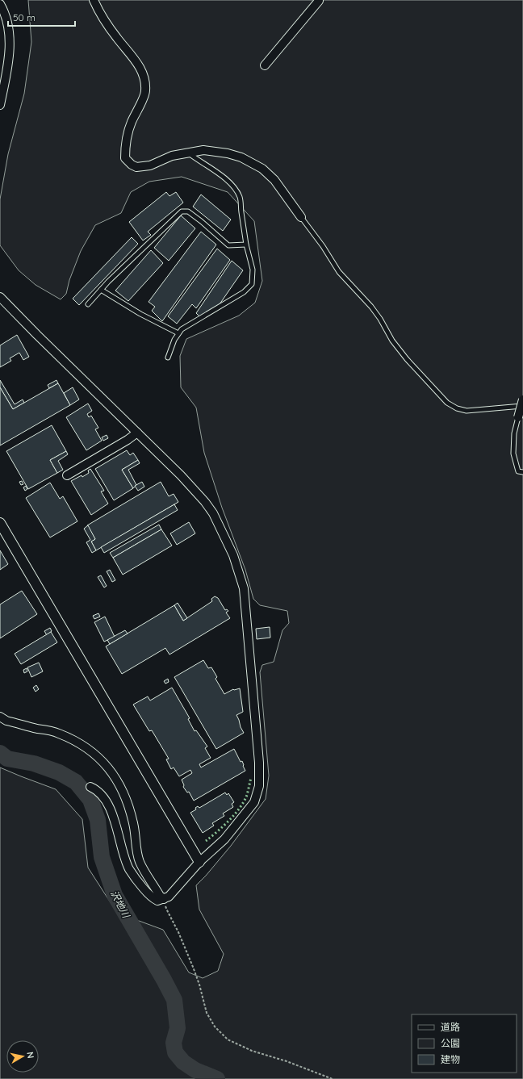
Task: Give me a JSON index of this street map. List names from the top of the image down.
{
  "water": ["沢地川"],
  "legend": ["道路", "公園", "建物"],
  "scale_bar": "50 m",
  "north": "right"
}
